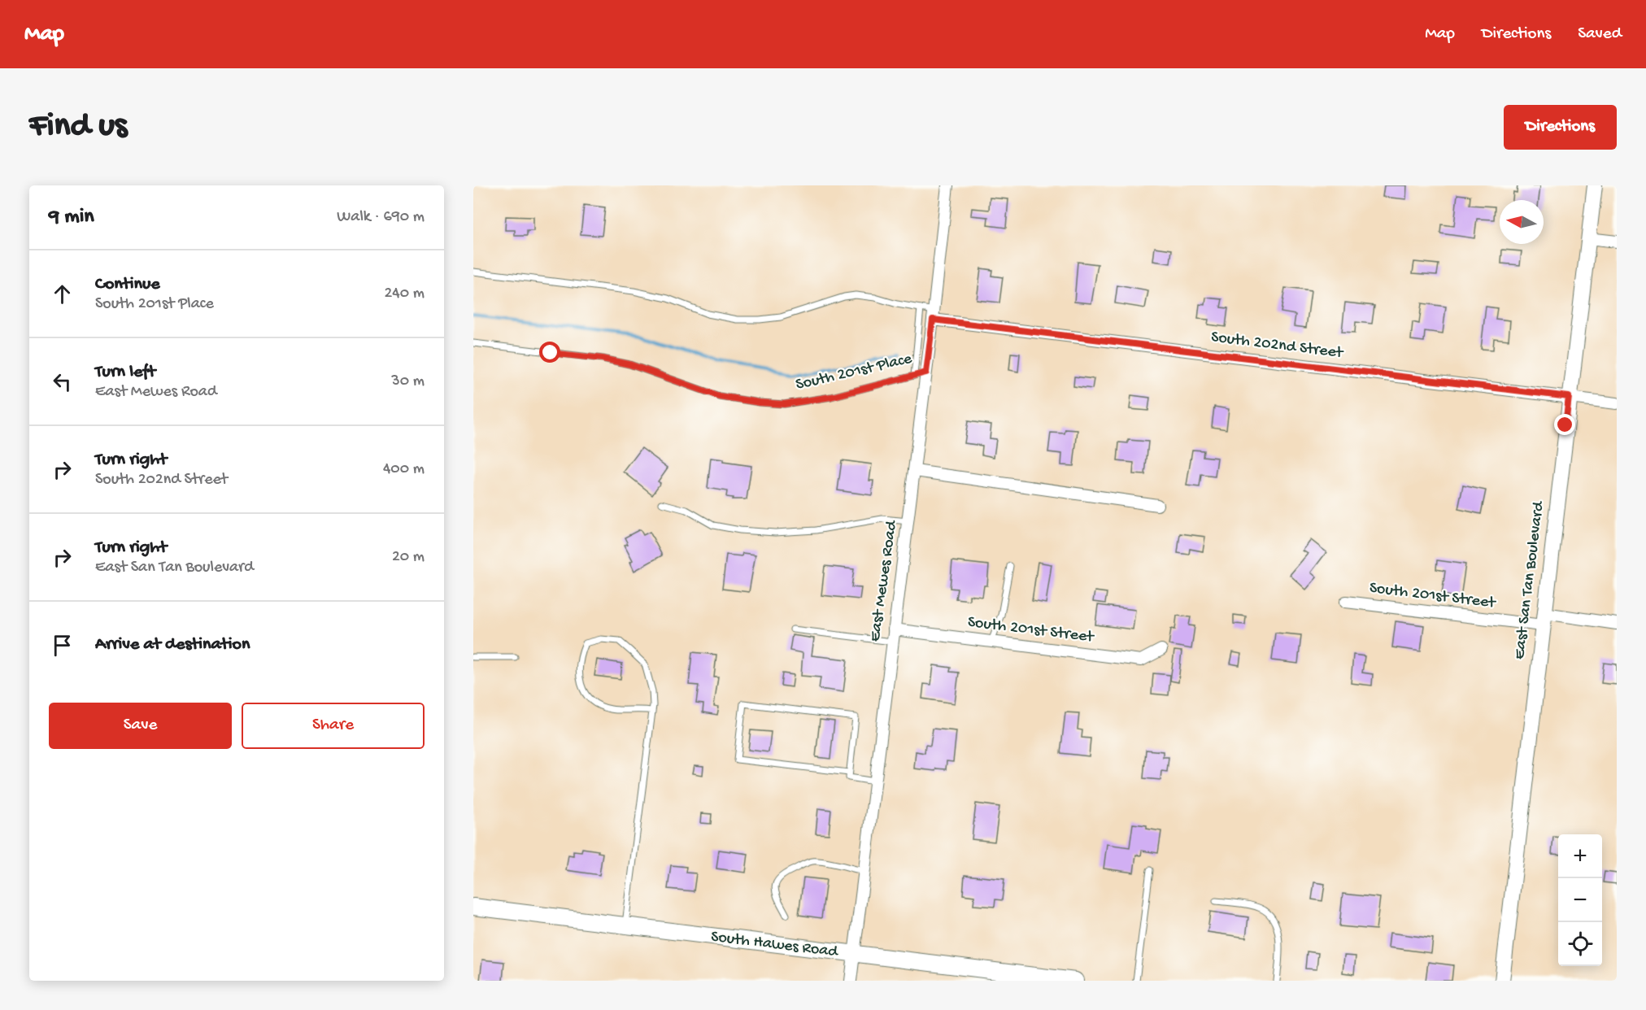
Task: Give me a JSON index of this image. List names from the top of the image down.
{
  "streets": {
    "main road": ["South Hawes Road"],
    "street": [
      "South 202nd Street",
      "East San Tan Boulevard",
      "East Mewes Road",
      "South 201st Street"
    ],
    "lane": ["South 201st Place"]
  },
  "crossings": [
    ["South 202nd Street", "East San Tan Boulevard"],
    ["South 202nd Street", "East Mewes Road"],
    ["South 201st Place", "East Mewes Road"],
    ["East San Tan Boulevard", "South 201st Street"],
    ["East Mewes Road", "South 201st Street"],
    ["East Mewes Road", "South Hawes Road"]
  ],
  "north": "left",
  "page": {
    "header": "Map",
    "nav": ["Map", "Directions", "Saved"],
    "buttons": [
      "Directions",
      ["Save", "Share"]
    ],
    "title": "Find us",
    "heading": ["9 min", "Walk · 690 m"],
    "list": [
      ["Continue", "South 201st Place", "240 m"],
      ["Turn left", "East Mewes Road", "30 m"],
      ["Turn right", "South 202nd Street", "400 m"],
      ["Turn right", "East San Tan Boulevard", "20 m"],
      "Arrive at destination"
    ],
    "map_buttons": ["+", "−"]
  }
}
